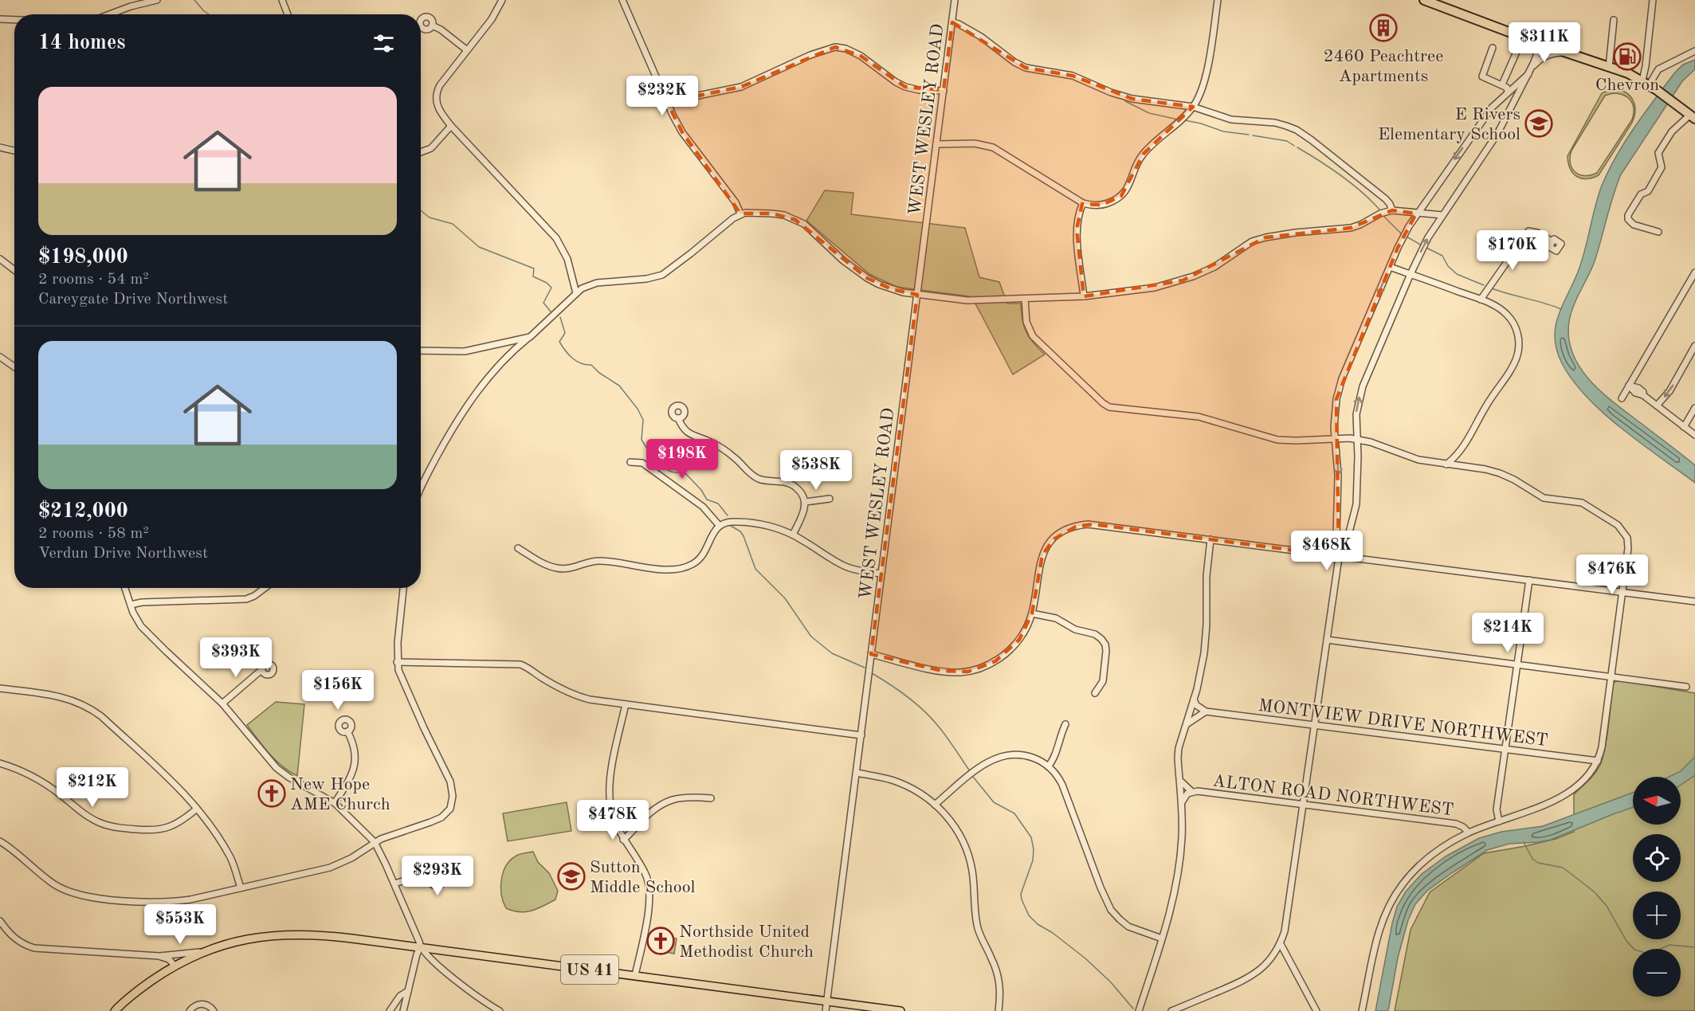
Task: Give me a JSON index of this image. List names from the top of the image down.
{
  "streets": {
    "main road": ["US 41"],
    "street": ["WEST WESLEY ROAD", "MONTVIEW DRIVE NORTHWEST", "ALTON ROAD NORTHWEST"]
  },
  "crossings": [
    ["WEST WESLEY ROAD", "US 41"]
  ],
  "places": {
    "building": ["2460 Peachtree Apartments"],
    "fuel station": ["Chevron"],
    "school or university": ["E Rivers Elementary School", "Sutton Middle School"],
    "church": ["New Hope AME Church", "Northside United Methodist Church"]
  },
  "north": "left",
  "page": {
    "heading": "14 homes",
    "price": [
      "$311K",
      "$232K",
      "$170K",
      "$198K",
      "$538K",
      "$468K",
      "$476K",
      "$214K",
      "$393K",
      "$156K",
      "$212K",
      "$478K",
      "$293K",
      "$553K"
    ],
    "list": [
      {
        "name": "$198,000",
        "note": "2 rooms · 54 m² · Careygate Drive Northwest"
      },
      {
        "name": "$212,000",
        "note": "2 rooms · 58 m² · Verdun Drive Northwest"
      }
    ],
    "map_buttons": ["+", "−"]
  }
}
